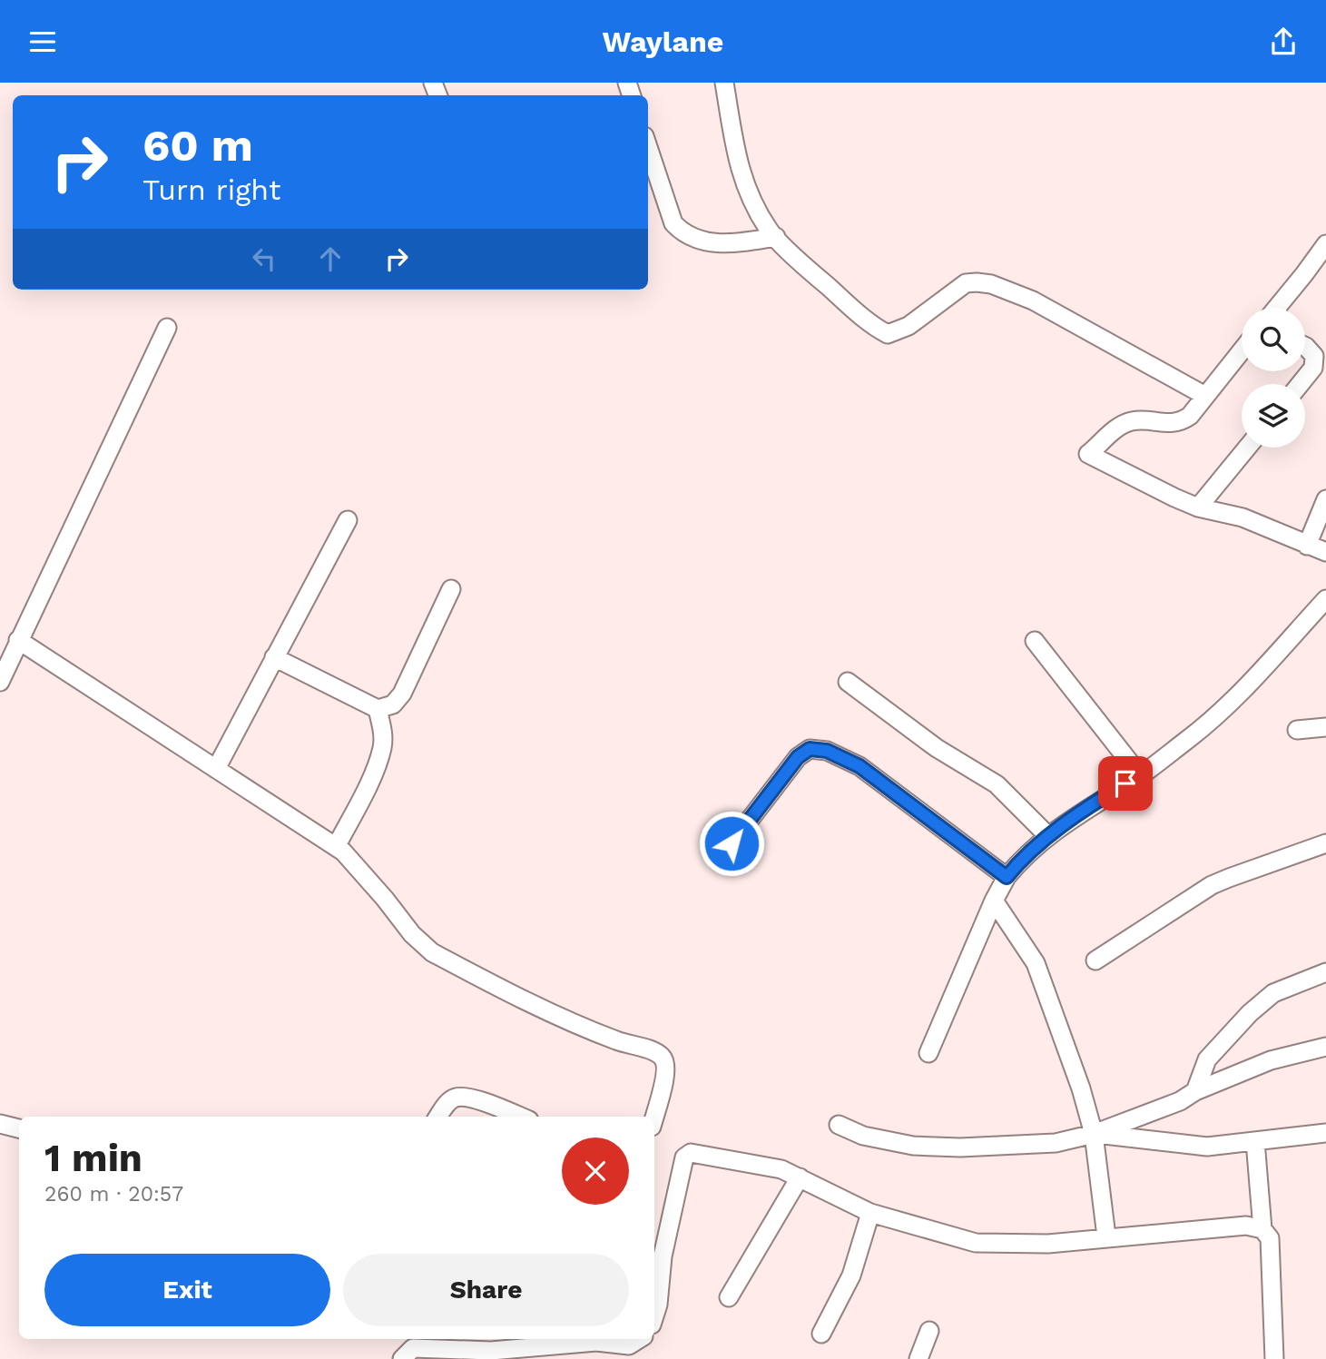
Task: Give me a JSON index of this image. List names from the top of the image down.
{
  "page": {
    "header": "Waylane",
    "turn": ["60 m", "Turn right"],
    "heading": ["1 min", "260 m · 20:57"],
    "buttons": ["Exit", "Share"]
  }
}
